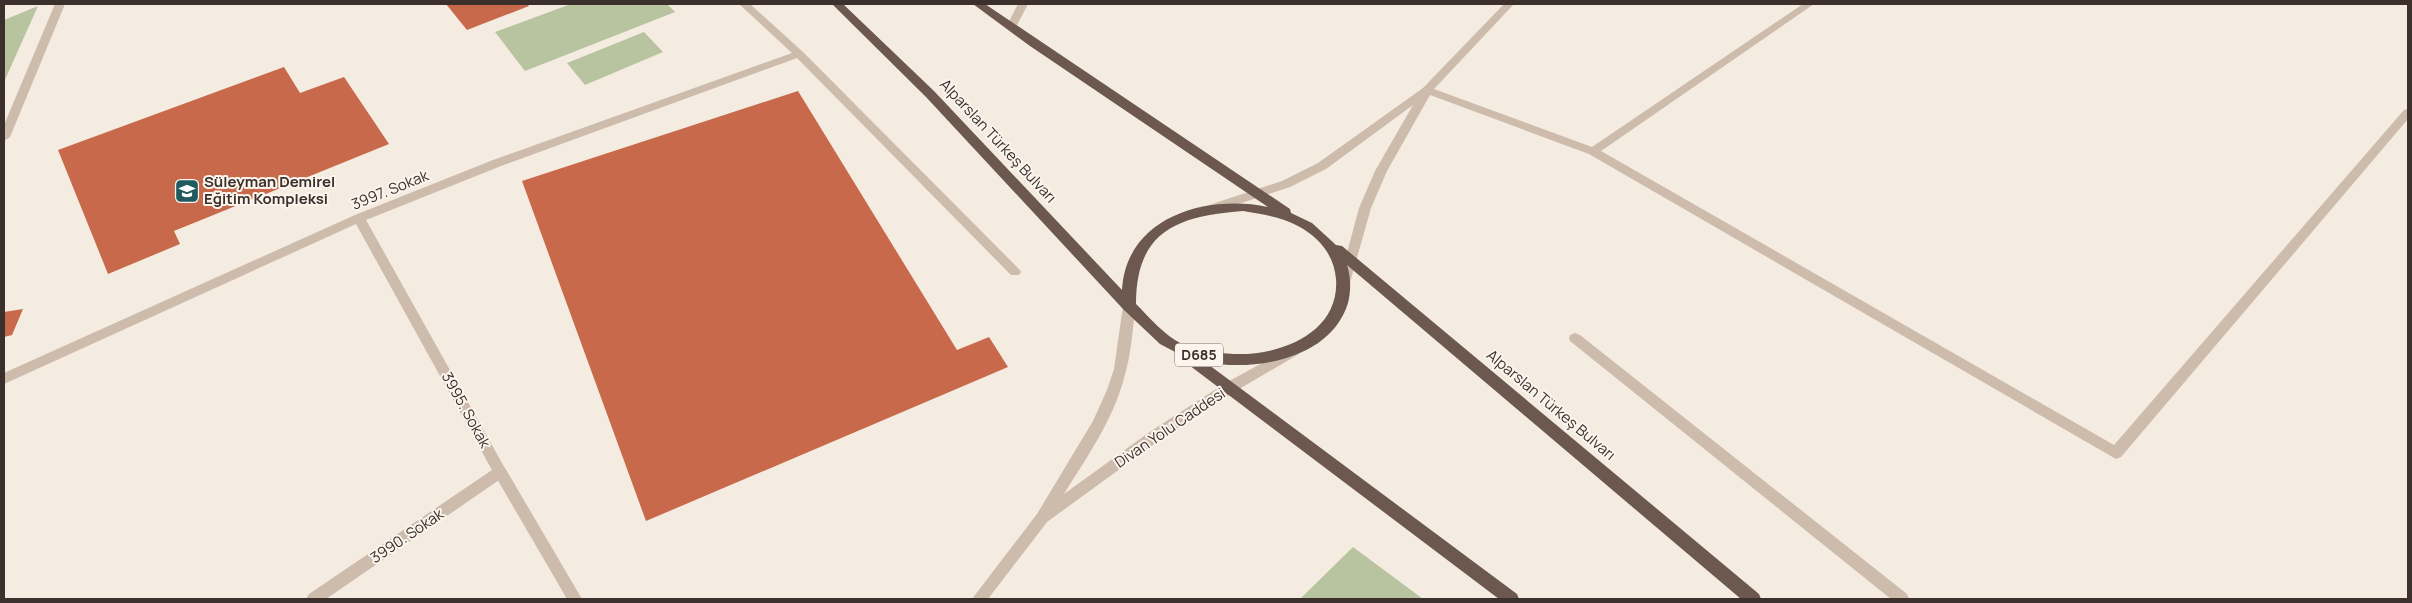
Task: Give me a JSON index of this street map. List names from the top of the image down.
{
  "streets": {
    "highway": ["Alparslan Türkeş Bulvarı", "D685"],
    "street": [
      "3997. Sokak",
      "3995. Sokak",
      "Divan Yolu Caddesi",
      "3990. Sokak"
    ]
  },
  "crossings": [
    ["Alparslan Türkeş Bulvarı", "D685"],
    ["Alparslan Türkeş Bulvarı", "Divan Yolu Caddesi"],
    ["3997. Sokak", "3995. Sokak"],
    ["D685", "Divan Yolu Caddesi"],
    ["3995. Sokak", "3990. Sokak"]
  ],
  "places": {
    "school or university": ["Süleyman Demirel Eğitim Kompleksi"]
  }
}
